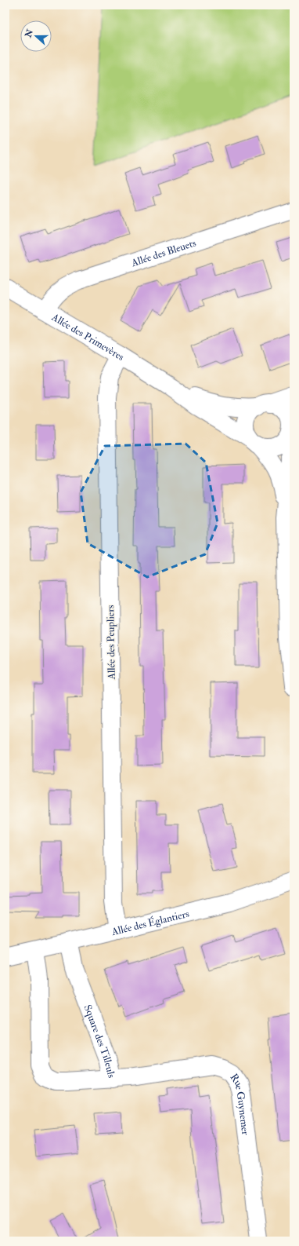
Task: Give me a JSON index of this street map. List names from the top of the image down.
{
  "streets": {
    "street": [
      "Allée des Bleuets",
      "Allée des Primevères",
      "Allée des Peupliers",
      "Allée des Églantiers",
      "Square des Tilleuls",
      "Rue Guynemer"
    ]
  },
  "crossings": [
    ["Allée des Bleuets", "Allée des Primevères"],
    ["Allée des Primevères", "Allée des Peupliers"],
    ["Allée des Peupliers", "Allée des Églantiers"],
    ["Allée des Églantiers", "Square des Tilleuls"],
    ["Square des Tilleuls", "Rue Guynemer"]
  ],
  "north": "left"
}
